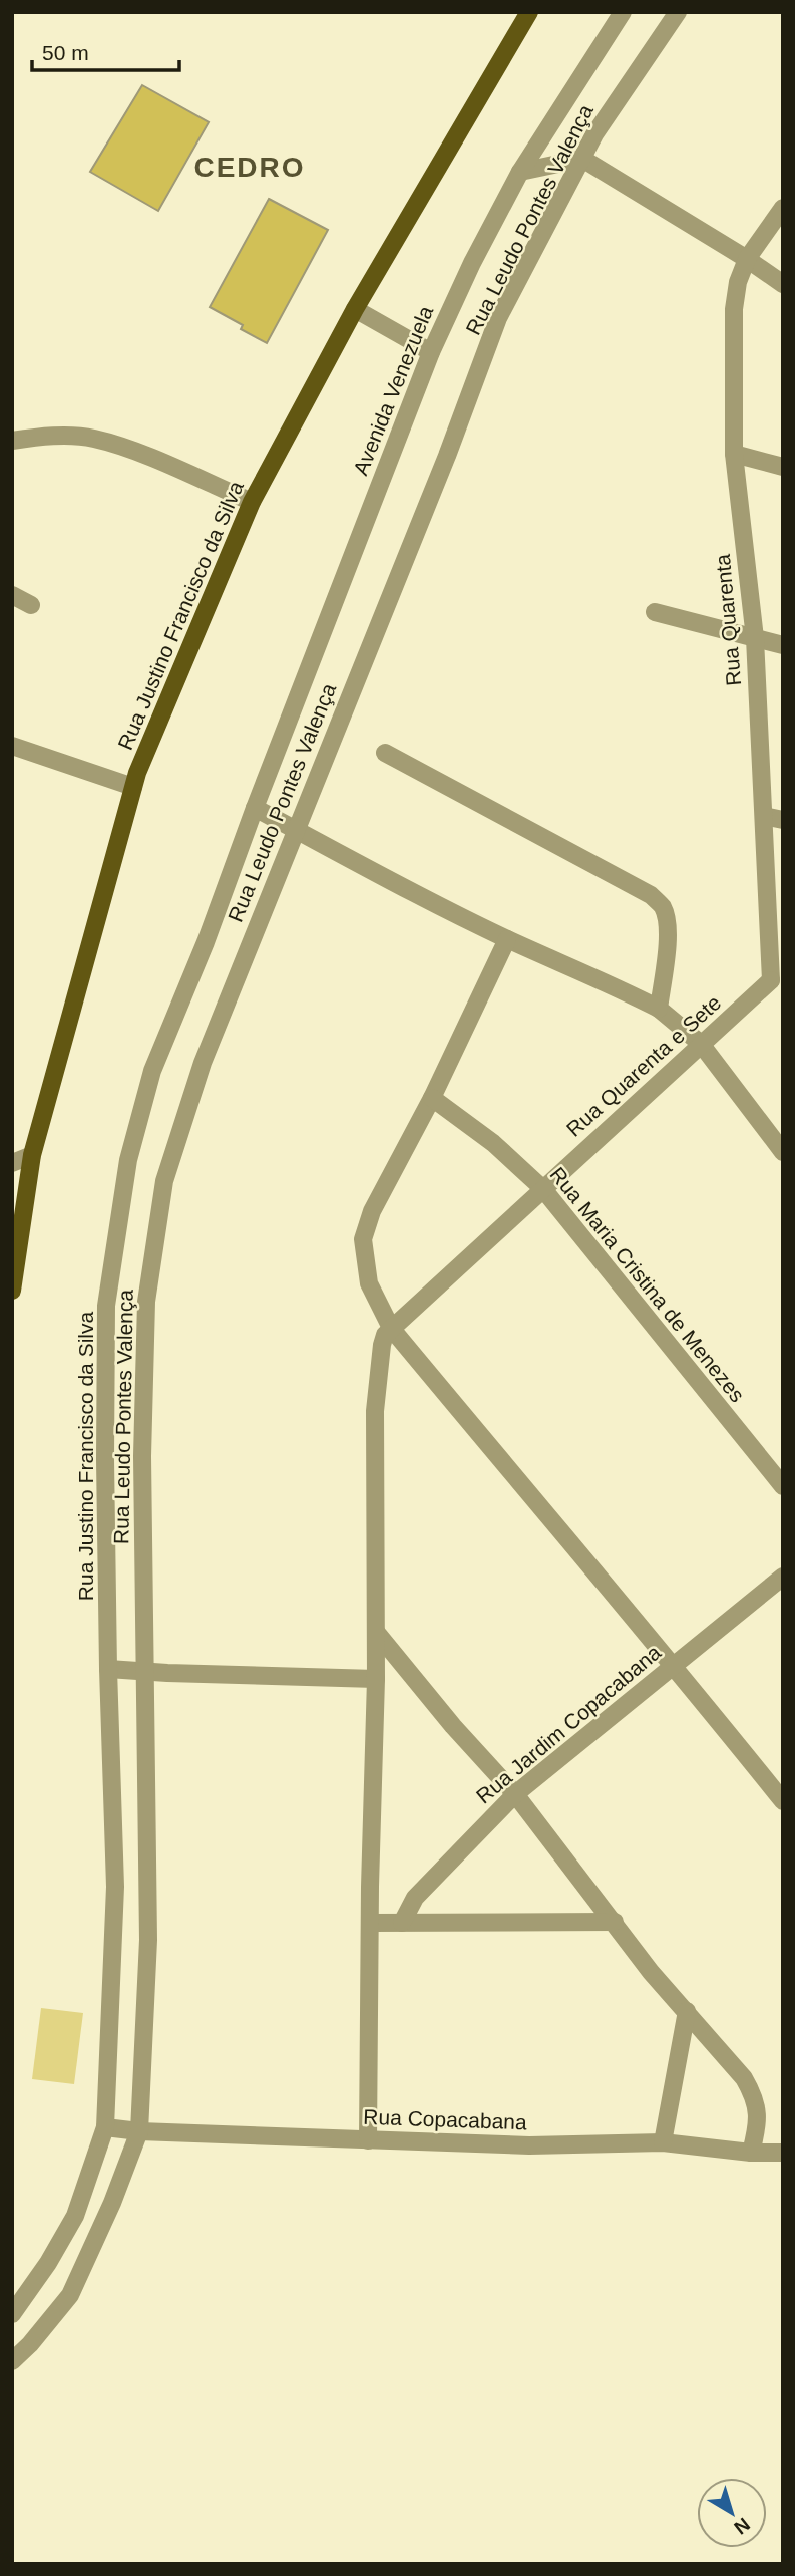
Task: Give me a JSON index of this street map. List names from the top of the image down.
{
  "streets": {
    "main road": ["Rua Justino Francisco da Silva"],
    "street": [
      "Rua Leudo Pontes Valença",
      "Avenida Venezuela",
      "Rua Quarenta",
      "Rua Quarenta e Sete",
      "Rua Maria Cristina de Menezes",
      "Rua Jardim Copacabana",
      "Rua Copacabana"
    ]
  },
  "crossings": [
    ["Rua Leudo Pontes Valença", "Rua Copacabana"],
    ["Avenida Venezuela", "Rua Justino Francisco da Silva"],
    ["Rua Justino Francisco da Silva", "Rua Copacabana"],
    ["Rua Quarenta", "Rua Quarenta e Sete"],
    ["Rua Quarenta e Sete", "Rua Maria Cristina de Menezes"]
  ],
  "districts": ["CEDRO"],
  "scale_bar": "50 m",
  "north": "bottom right"
}
